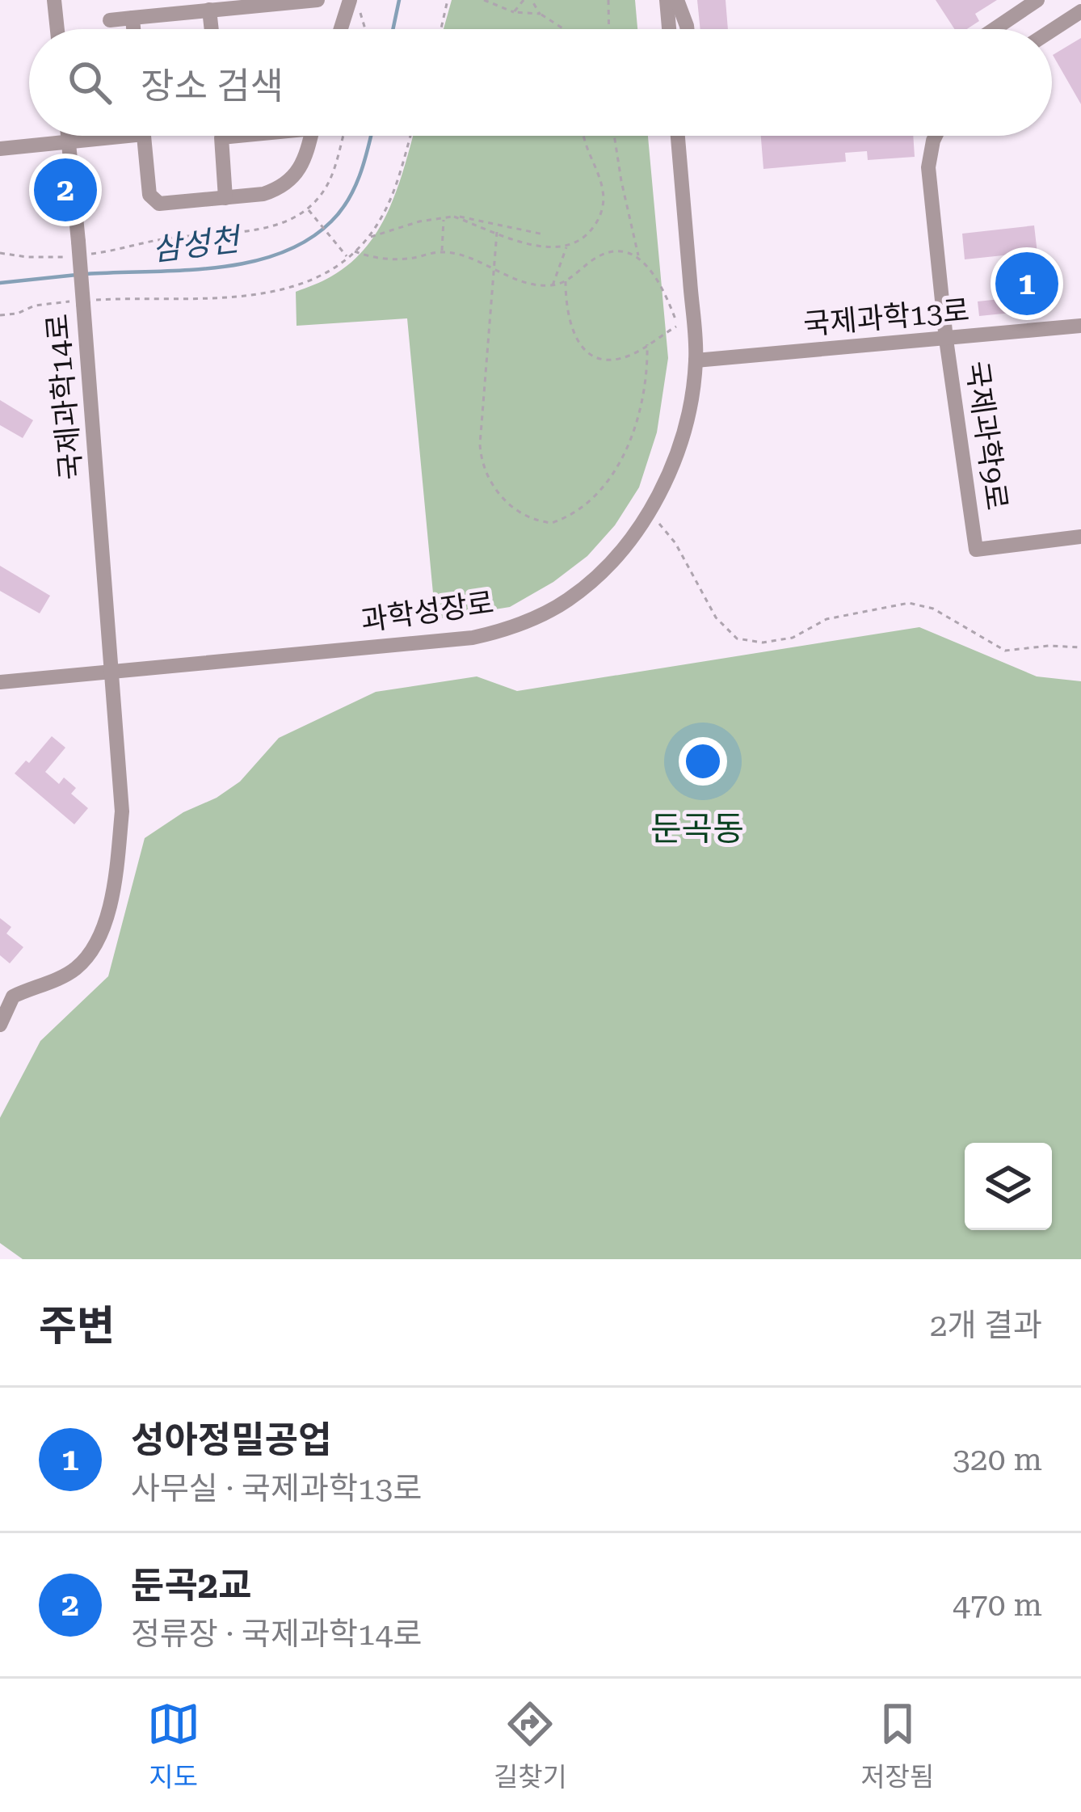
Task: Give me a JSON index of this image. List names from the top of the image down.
{
  "streets": {
    "street": [
      "국제과학13로",
      "국제과학14로",
      "국제과학9로",
      "과학성장로"
    ]
  },
  "crossings": [
    ["국제과학13로", "국제과학9로"],
    ["국제과학13로", "과학성장로"],
    ["국제과학14로", "과학성장로"]
  ],
  "districts": ["둔곡동"],
  "water": ["삼성천"],
  "page": {
    "search": "장소 검색",
    "pins": ["2", "1"],
    "heading": ["주변", "2개 결과"],
    "list": [
      {
        "mark": "1",
        "name": "성아정밀공업",
        "note": "사무실 · 국제과학13로",
        "value": "320 m"
      },
      {
        "mark": "2",
        "name": "둔곡2교",
        "note": "정류장 · 국제과학14로",
        "value": "470 m"
      }
    ],
    "nav": ["지도", "길찾기", "저장됨"]
  }
}
